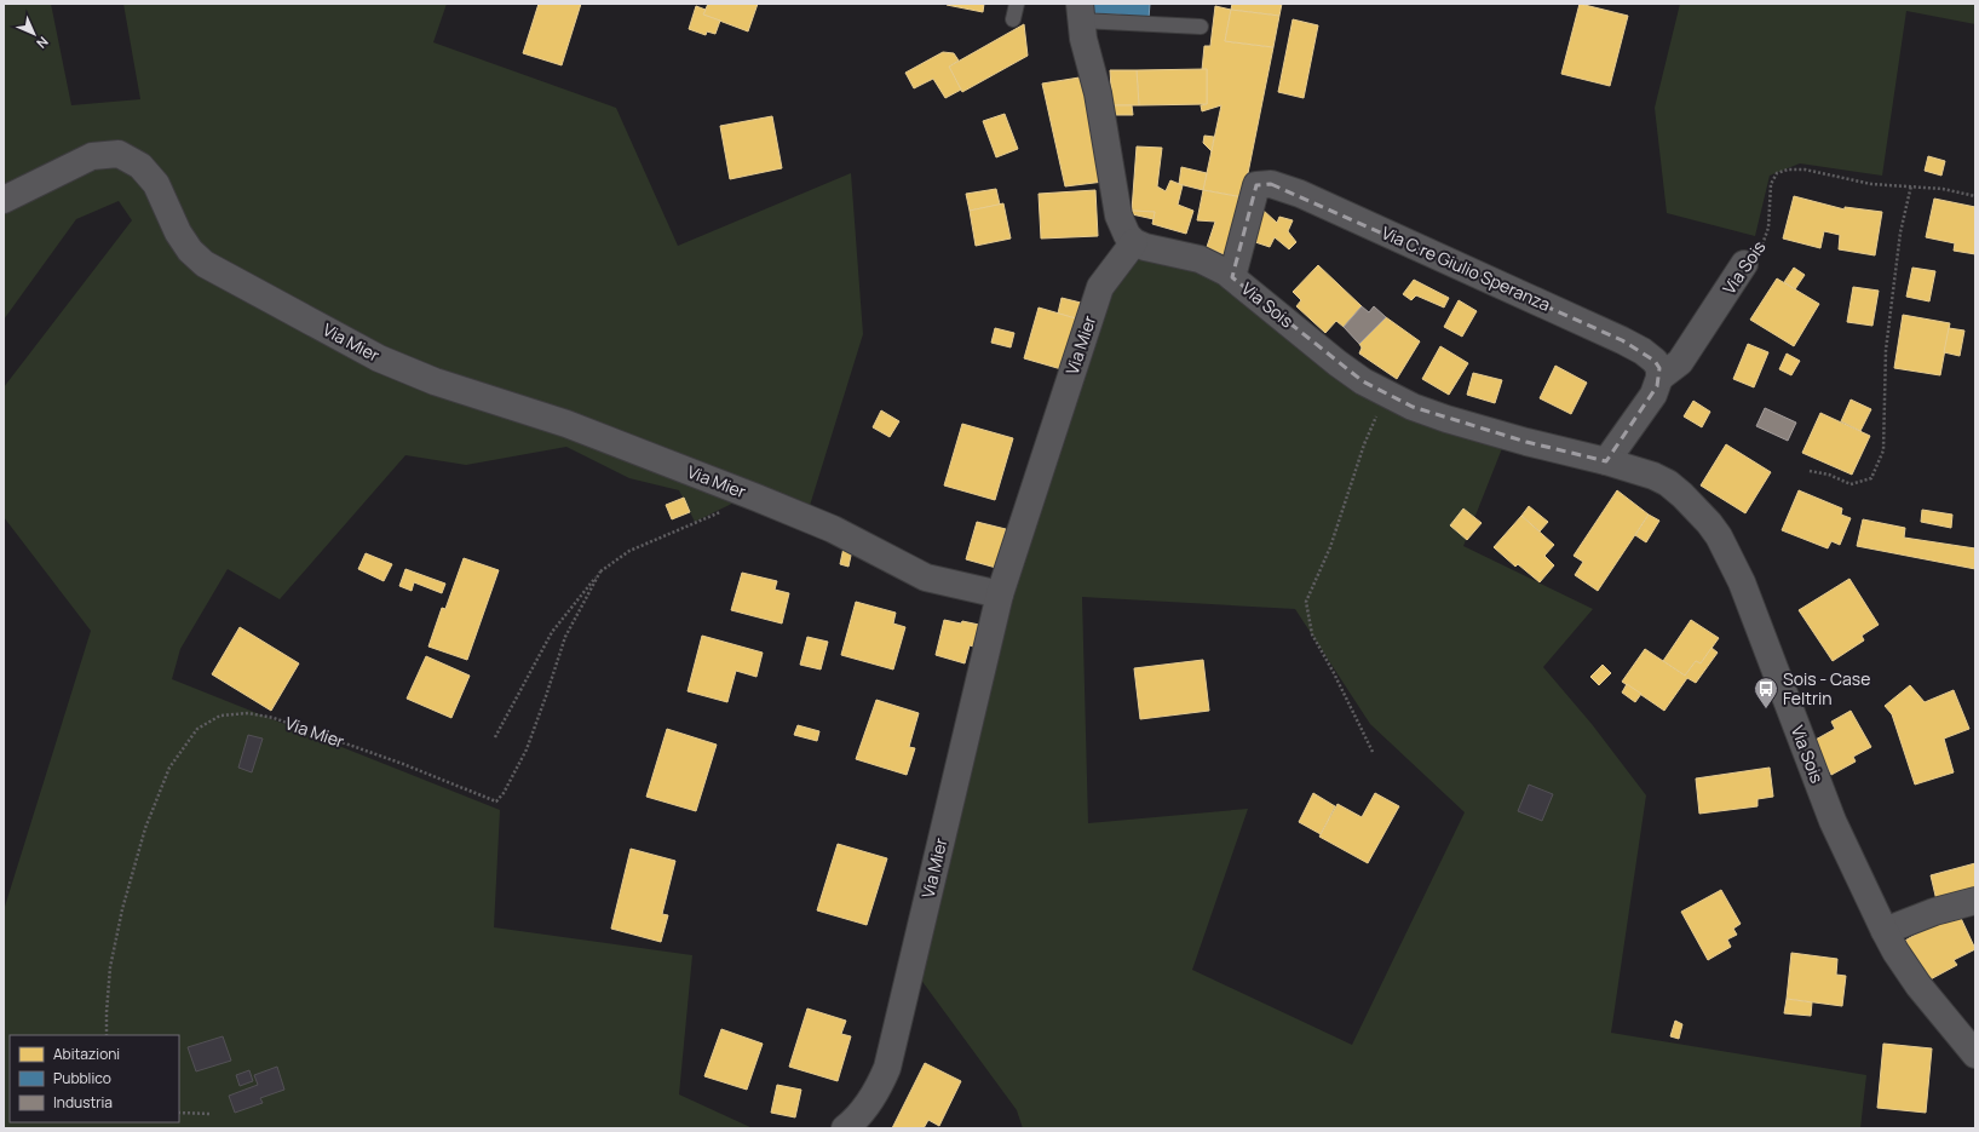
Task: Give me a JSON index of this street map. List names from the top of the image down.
{
  "streets": {
    "street": ["Via Sois", "Via C.re Giulio Speranza", "Via Mier"]
  },
  "crossings": [
    ["Via Sois", "Via C.re Giulio Speranza"],
    ["Via Sois", "Via Mier"]
  ],
  "places": {
    "bus stop": ["Sois - Case Feltrin"]
  },
  "legend": ["Abitazioni", "Pubblico", "Industria"],
  "north": "bottom right"
}
